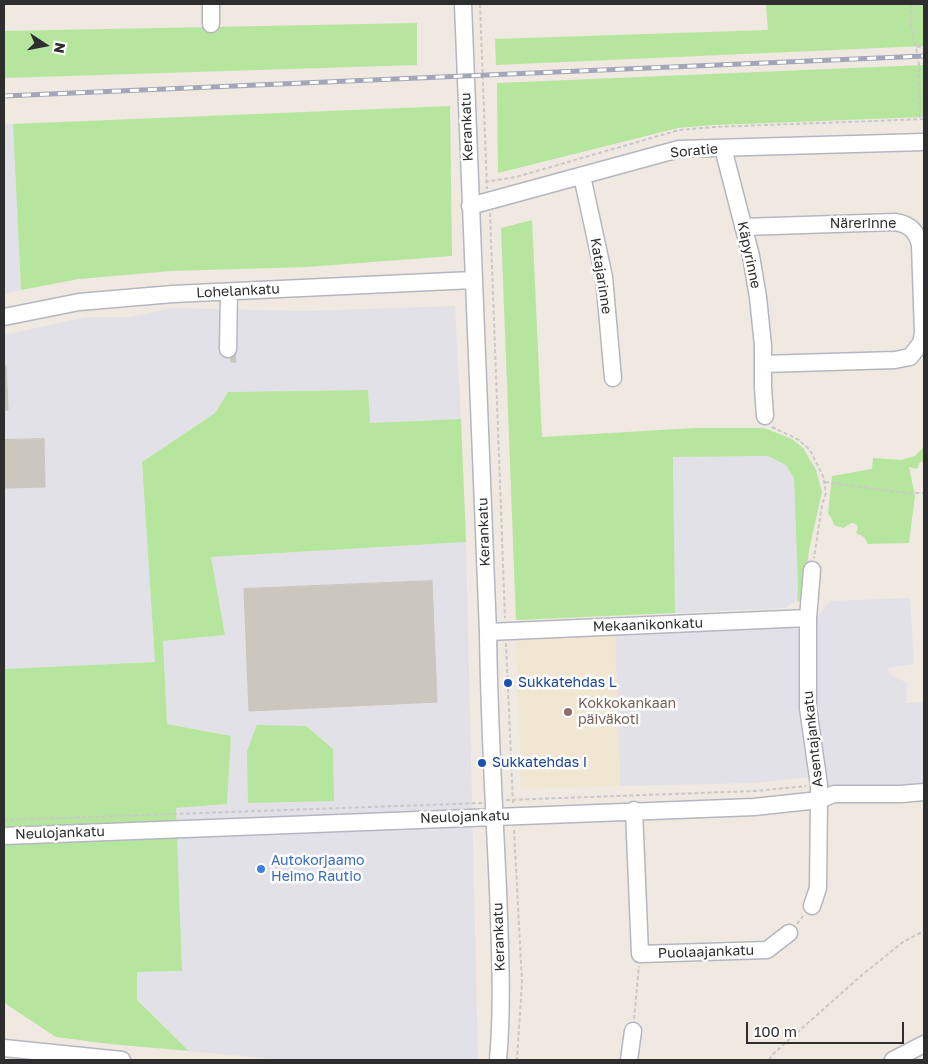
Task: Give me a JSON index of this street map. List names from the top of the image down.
{
  "streets": {
    "street": [
      "Kerankatu",
      "Soratie",
      "Närerinne",
      "Käpyrinne",
      "Katajarinne",
      "Lohelankatu",
      "Mekaanikonkatu",
      "Asentajankatu",
      "Neulojankatu",
      "Puolaajankatu"
    ]
  },
  "crossings": [
    ["Kerankatu", "Soratie"],
    ["Kerankatu", "Lohelankatu"],
    ["Kerankatu", "Mekaanikonkatu"],
    ["Kerankatu", "Neulojankatu"],
    ["Soratie", "Käpyrinne"],
    ["Soratie", "Katajarinne"],
    ["Närerinne", "Käpyrinne"],
    ["Mekaanikonkatu", "Asentajankatu"],
    ["Asentajankatu", "Neulojankatu"],
    ["Neulojankatu", "Puolaajankatu"]
  ],
  "places": [
    "Sukkatehdas L",
    "Kokkokankaan päiväkoti",
    "Sukkatehdas I",
    "Autokorjaamo Heimo Rautio"
  ],
  "scale_bar": "100 m",
  "north": "right"
}
